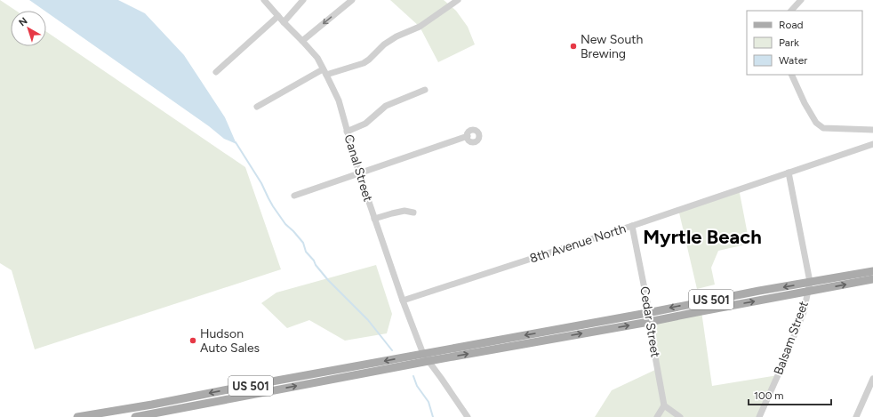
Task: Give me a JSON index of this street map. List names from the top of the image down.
{
  "streets": {
    "main road": ["US 501"],
    "street": [
      "Canal Street",
      "8th Avenue North",
      "Cedar Street",
      "Balsam Street"
    ]
  },
  "crossings": [
    ["Canal Street", "8th Avenue North"],
    ["Canal Street", "US 501"],
    ["8th Avenue North", "Cedar Street"],
    ["8th Avenue North", "Balsam Street"],
    ["US 501", "Cedar Street"],
    ["US 501", "Balsam Street"]
  ],
  "districts": ["Myrtle Beach"],
  "places": ["New South Brewing", "Hudson Auto Sales"],
  "legend": ["Road", "Park", "Water"],
  "scale_bar": "100 m",
  "north": "top left"
}
